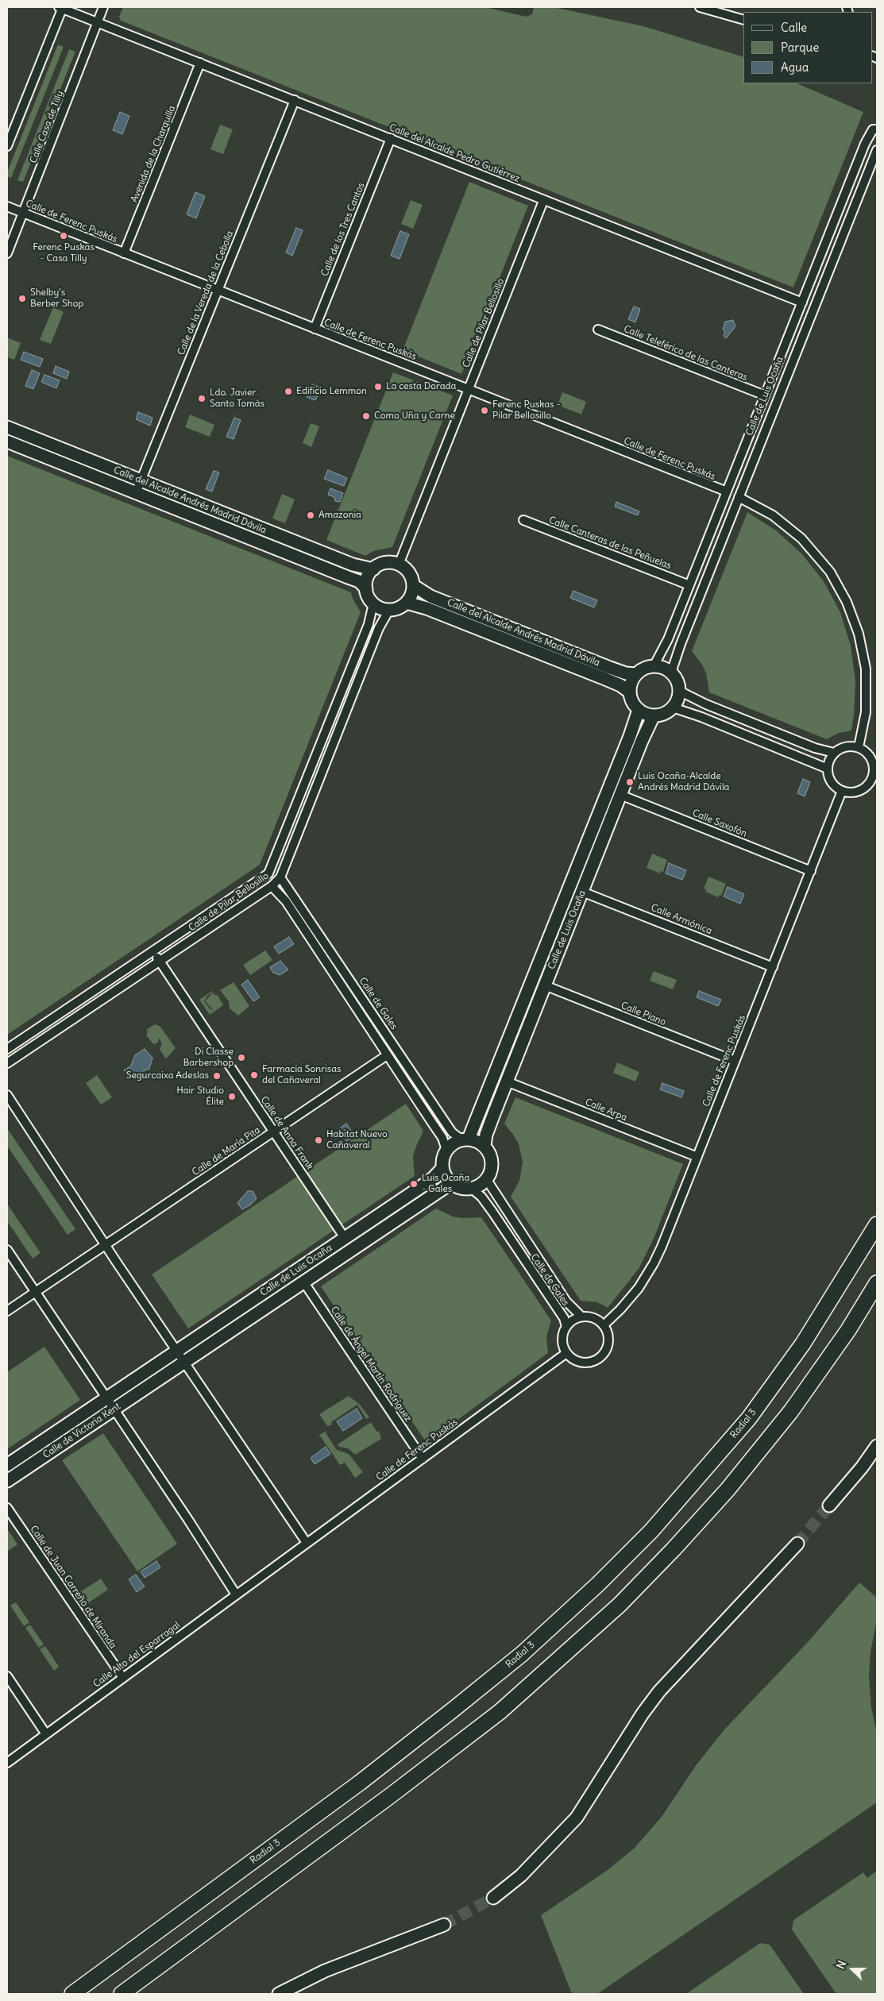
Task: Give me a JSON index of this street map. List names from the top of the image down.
{
  "streets": {
    "highway": ["Radial 3"],
    "main road": ["Calle de Luis Ocaña", "Calle del Alcalde Andrés Madrid Dávila", "Calle de Victoria Kent"],
    "street": [
      "Calle Casa de Tilly",
      "Calle del Alcalde Pedro Gutiérrez",
      "Avenida de la Charquilla",
      "Calle de Ferenc Puskás",
      "Calle de los Tres Cantos",
      "Calle de la Vereda de la Cebolla",
      "Calle de Pilar Bellosillo",
      "Calle Teleférico de las Canteras",
      "Calle Canteras de las Peñuelas",
      "Calle Saxofón",
      "Calle Armónica",
      "Calle de Gales",
      "Calle Piano",
      "Calle Arpa",
      "Calle de Anna Frank",
      "Calle de María Pita",
      "Calle de Ángel Martín Rodríguez",
      "Calle de Juan Carreño de Miranda",
      "Calle Alto del Esparragal"
    ]
  },
  "crossings": [
    ["Calle Casa de Tilly", "Calle del Alcalde Pedro Gutiérrez"],
    ["Calle Casa de Tilly", "Calle de Ferenc Puskás"],
    ["Calle del Alcalde Pedro Gutiérrez", "Avenida de la Charquilla"],
    ["Calle del Alcalde Pedro Gutiérrez", "Calle de los Tres Cantos"],
    ["Calle del Alcalde Pedro Gutiérrez", "Calle de la Vereda de la Cebolla"],
    ["Calle del Alcalde Pedro Gutiérrez", "Calle de Pilar Bellosillo"],
    ["Calle del Alcalde Pedro Gutiérrez", "Calle de Luis Ocaña"],
    ["Avenida de la Charquilla", "Calle de Ferenc Puskás"],
    ["Calle de Ferenc Puskás", "Calle de los Tres Cantos"],
    ["Calle de Ferenc Puskás", "Calle de la Vereda de la Cebolla"],
    ["Calle de Ferenc Puskás", "Calle de Pilar Bellosillo"],
    ["Calle de Ferenc Puskás", "Calle de Luis Ocaña"],
    ["Calle de Ferenc Puskás", "Calle Saxofón"],
    ["Calle de Ferenc Puskás", "Calle Armónica"],
    ["Calle de Ferenc Puskás", "Calle de Gales"],
    ["Calle de Ferenc Puskás", "Calle Piano"],
    ["Calle de Ferenc Puskás", "Calle Arpa"],
    ["Calle de Ferenc Puskás", "Calle de Ángel Martín Rodríguez"],
    ["Calle de Ferenc Puskás", "Calle Alto del Esparragal"],
    ["Calle de la Vereda de la Cebolla", "Calle del Alcalde Andrés Madrid Dávila"],
    ["Calle de Pilar Bellosillo", "Calle del Alcalde Andrés Madrid Dávila"],
    ["Calle de Pilar Bellosillo", "Calle de Gales"],
    ["Calle de Pilar Bellosillo", "Calle de Anna Frank"],
    ["Calle Teleférico de las Canteras", "Calle de Luis Ocaña"],
    ["Calle de Luis Ocaña", "Calle del Alcalde Andrés Madrid Dávila"],
    ["Calle de Luis Ocaña", "Calle Canteras de las Peñuelas"],
    ["Calle de Luis Ocaña", "Calle Saxofón"],
    ["Calle de Luis Ocaña", "Calle Armónica"],
    ["Calle de Luis Ocaña", "Calle de Gales"],
    ["Calle de Luis Ocaña", "Calle Piano"],
    ["Calle de Luis Ocaña", "Calle Arpa"],
    ["Calle de Luis Ocaña", "Calle de Anna Frank"],
    ["Calle de Luis Ocaña", "Calle de Ángel Martín Rodríguez"],
    ["Calle de Luis Ocaña", "Calle de Victoria Kent"],
    ["Calle de Gales", "Calle de María Pita"],
    ["Calle de Anna Frank", "Calle de María Pita"],
    ["Calle de Juan Carreño de Miranda", "Calle Alto del Esparragal"]
  ],
  "places": [
    "Ferenc Puskas - Casa Tilly",
    "Shelby’s Berber Shop",
    "La cesta Dorada",
    "Edificio Lemmon",
    "Ldo. Javier Santo Tomás",
    "Ferenc Puskas - Pilar Bellosillo",
    "Como Uña y Carne",
    "Amazonia",
    "Luis Ocaña-Alcalde Andrés Madrid Dávila",
    "Di Classe Barbershop",
    "Farmacia Sonrisas del Cañaveral",
    "Segurcaixa Adeslas",
    "Hair Studio Élite",
    "Habitat Nuevo Cañaveral",
    "Luis Ocaña - Gales"
  ],
  "legend": ["Calle", "Parque", "Agua"],
  "north": "left"
}
